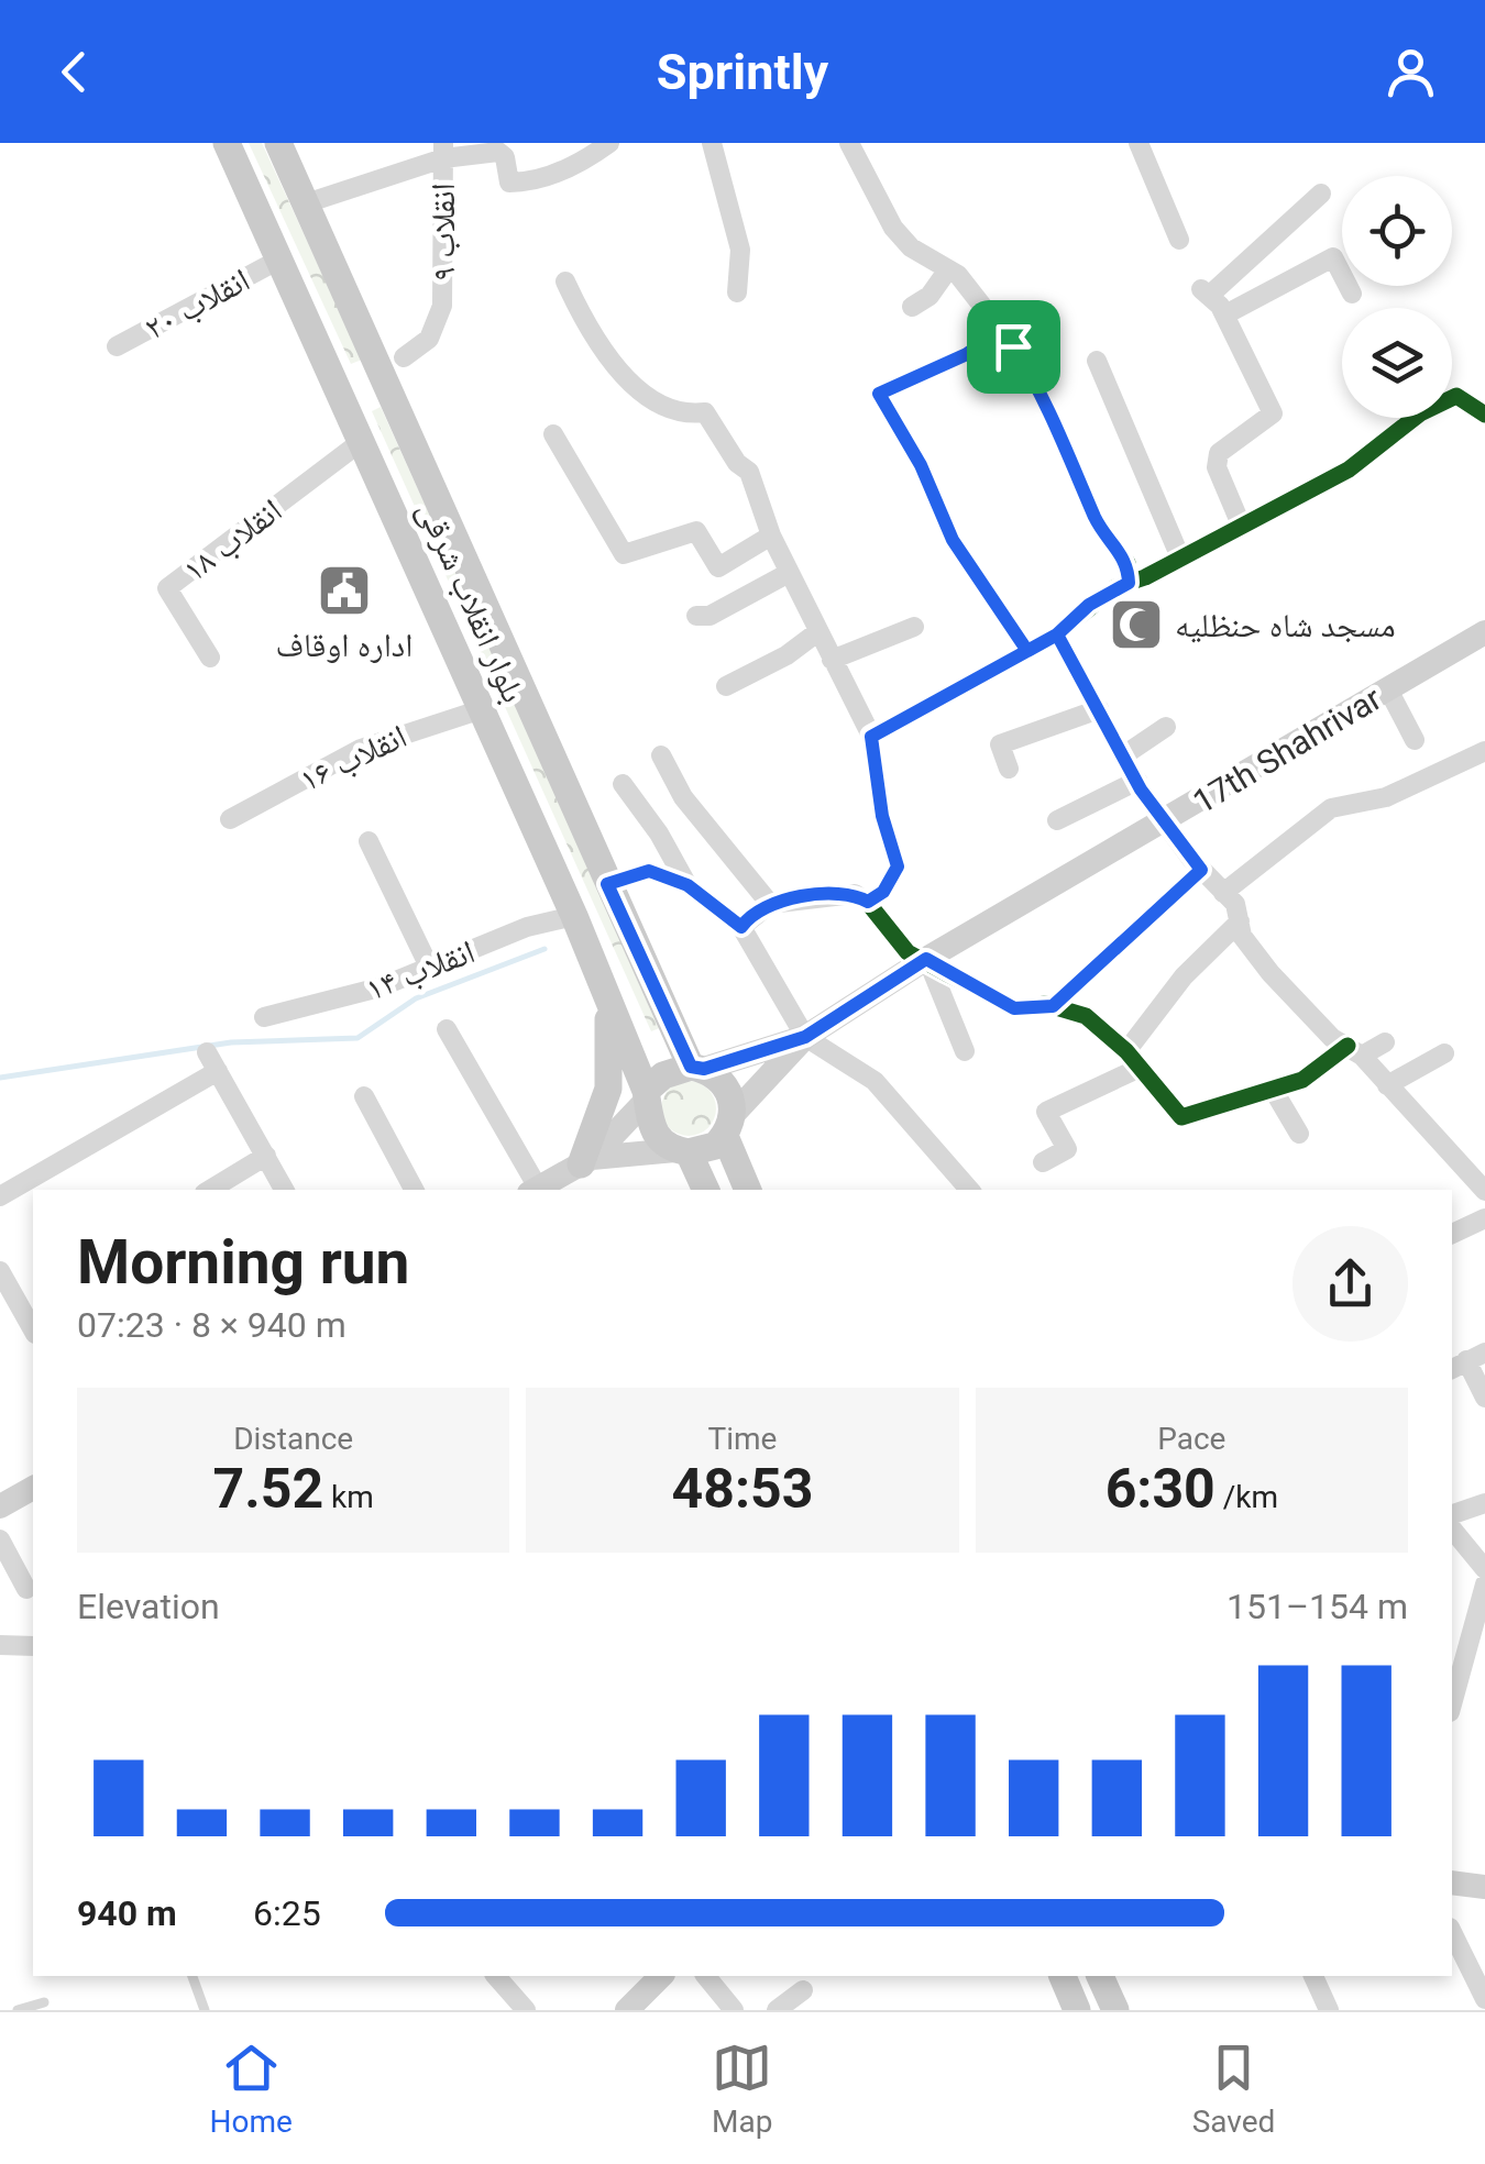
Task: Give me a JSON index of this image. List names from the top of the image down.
{
  "streets": {
    "main road": ["بلوار انقلاب شرقی", "17th Shahrivar"],
    "street": [
      "انقلاب ۹",
      "انقلاب ۲۰",
      "انقلاب ۱۸",
      "انقلاب ۱۶",
      "انقلاب ۱۴"
    ]
  },
  "crossings": [
    ["انقلاب ۲۰", "بلوار انقلاب شرقی"],
    ["انقلاب ۱۸", "بلوار انقلاب شرقی"],
    ["بلوار انقلاب شرقی", "انقلاب ۱۶"],
    ["بلوار انقلاب شرقی", "انقلاب ۱۴"]
  ],
  "places": {
    "public building": ["اداره اوقاف"],
    "mosque": ["مسجد شاه حنظلیه"]
  },
  "page": {
    "header": "Sprintly",
    "heading": ["Morning run", "07:23 · 8 × 940 m"],
    "stats": [
      ["Distance", "7.52 km"],
      ["Time", "48:53"],
      ["Pace", "6:30 /km"]
    ],
    "chart": ["Elevation", "151–154 m"],
    "list": [
      {
        "name": "940 m",
        "note": "6:25"
      }
    ],
    "tabs": ["Home", "Map", "Saved"]
  }
}
